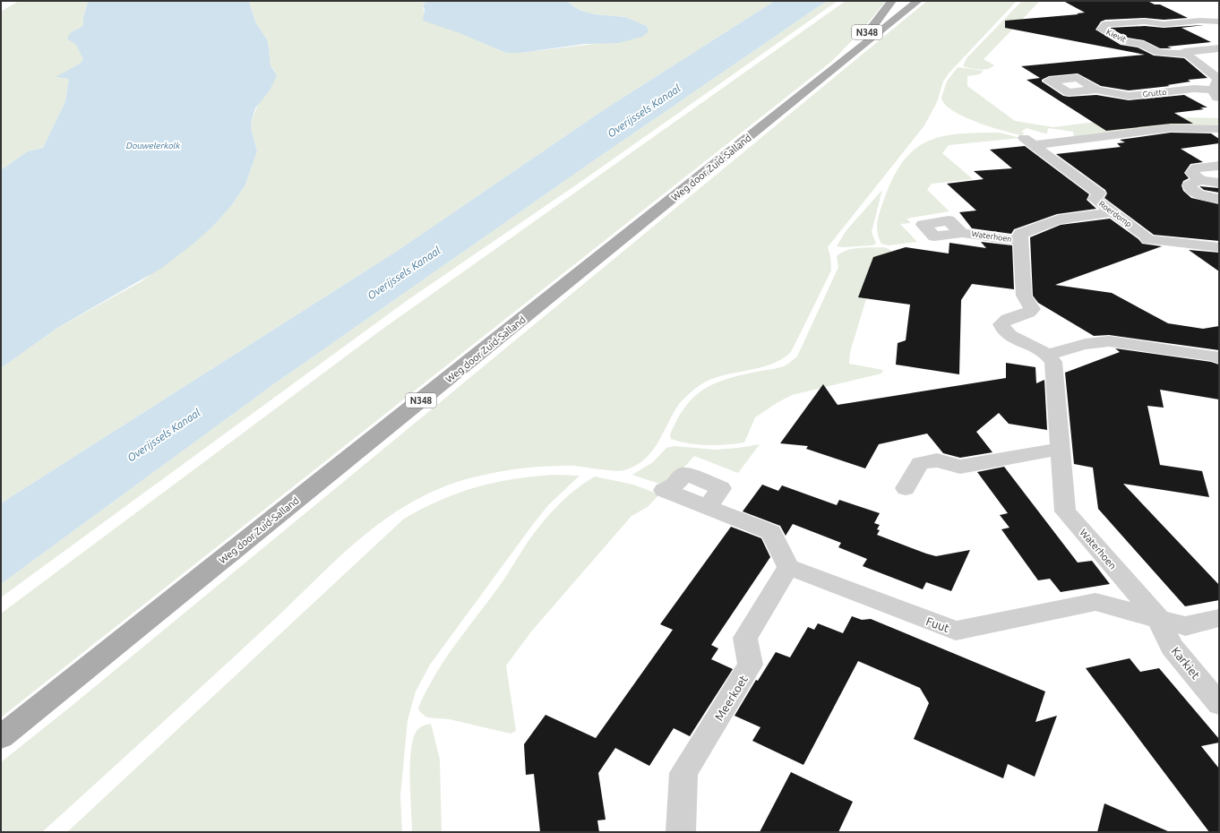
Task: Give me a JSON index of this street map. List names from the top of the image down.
{
  "streets": {
    "main road": ["N348", "Weg door Zuid-Salland"],
    "street": [
      "Kievit",
      "Grutto",
      "Roerdomp",
      "Waterhoen",
      "Fuut",
      "Karkiet",
      "Meerkoet"
    ]
  },
  "crossings": [
    ["N348", "Weg door Zuid-Salland"],
    ["Roerdomp", "Waterhoen"],
    ["Waterhoen", "Fuut"],
    ["Waterhoen", "Karkiet"],
    ["Fuut", "Karkiet"],
    ["Fuut", "Meerkoet"]
  ],
  "water": ["Overijssels Kanaal", "Douwelerkolk"]
}
